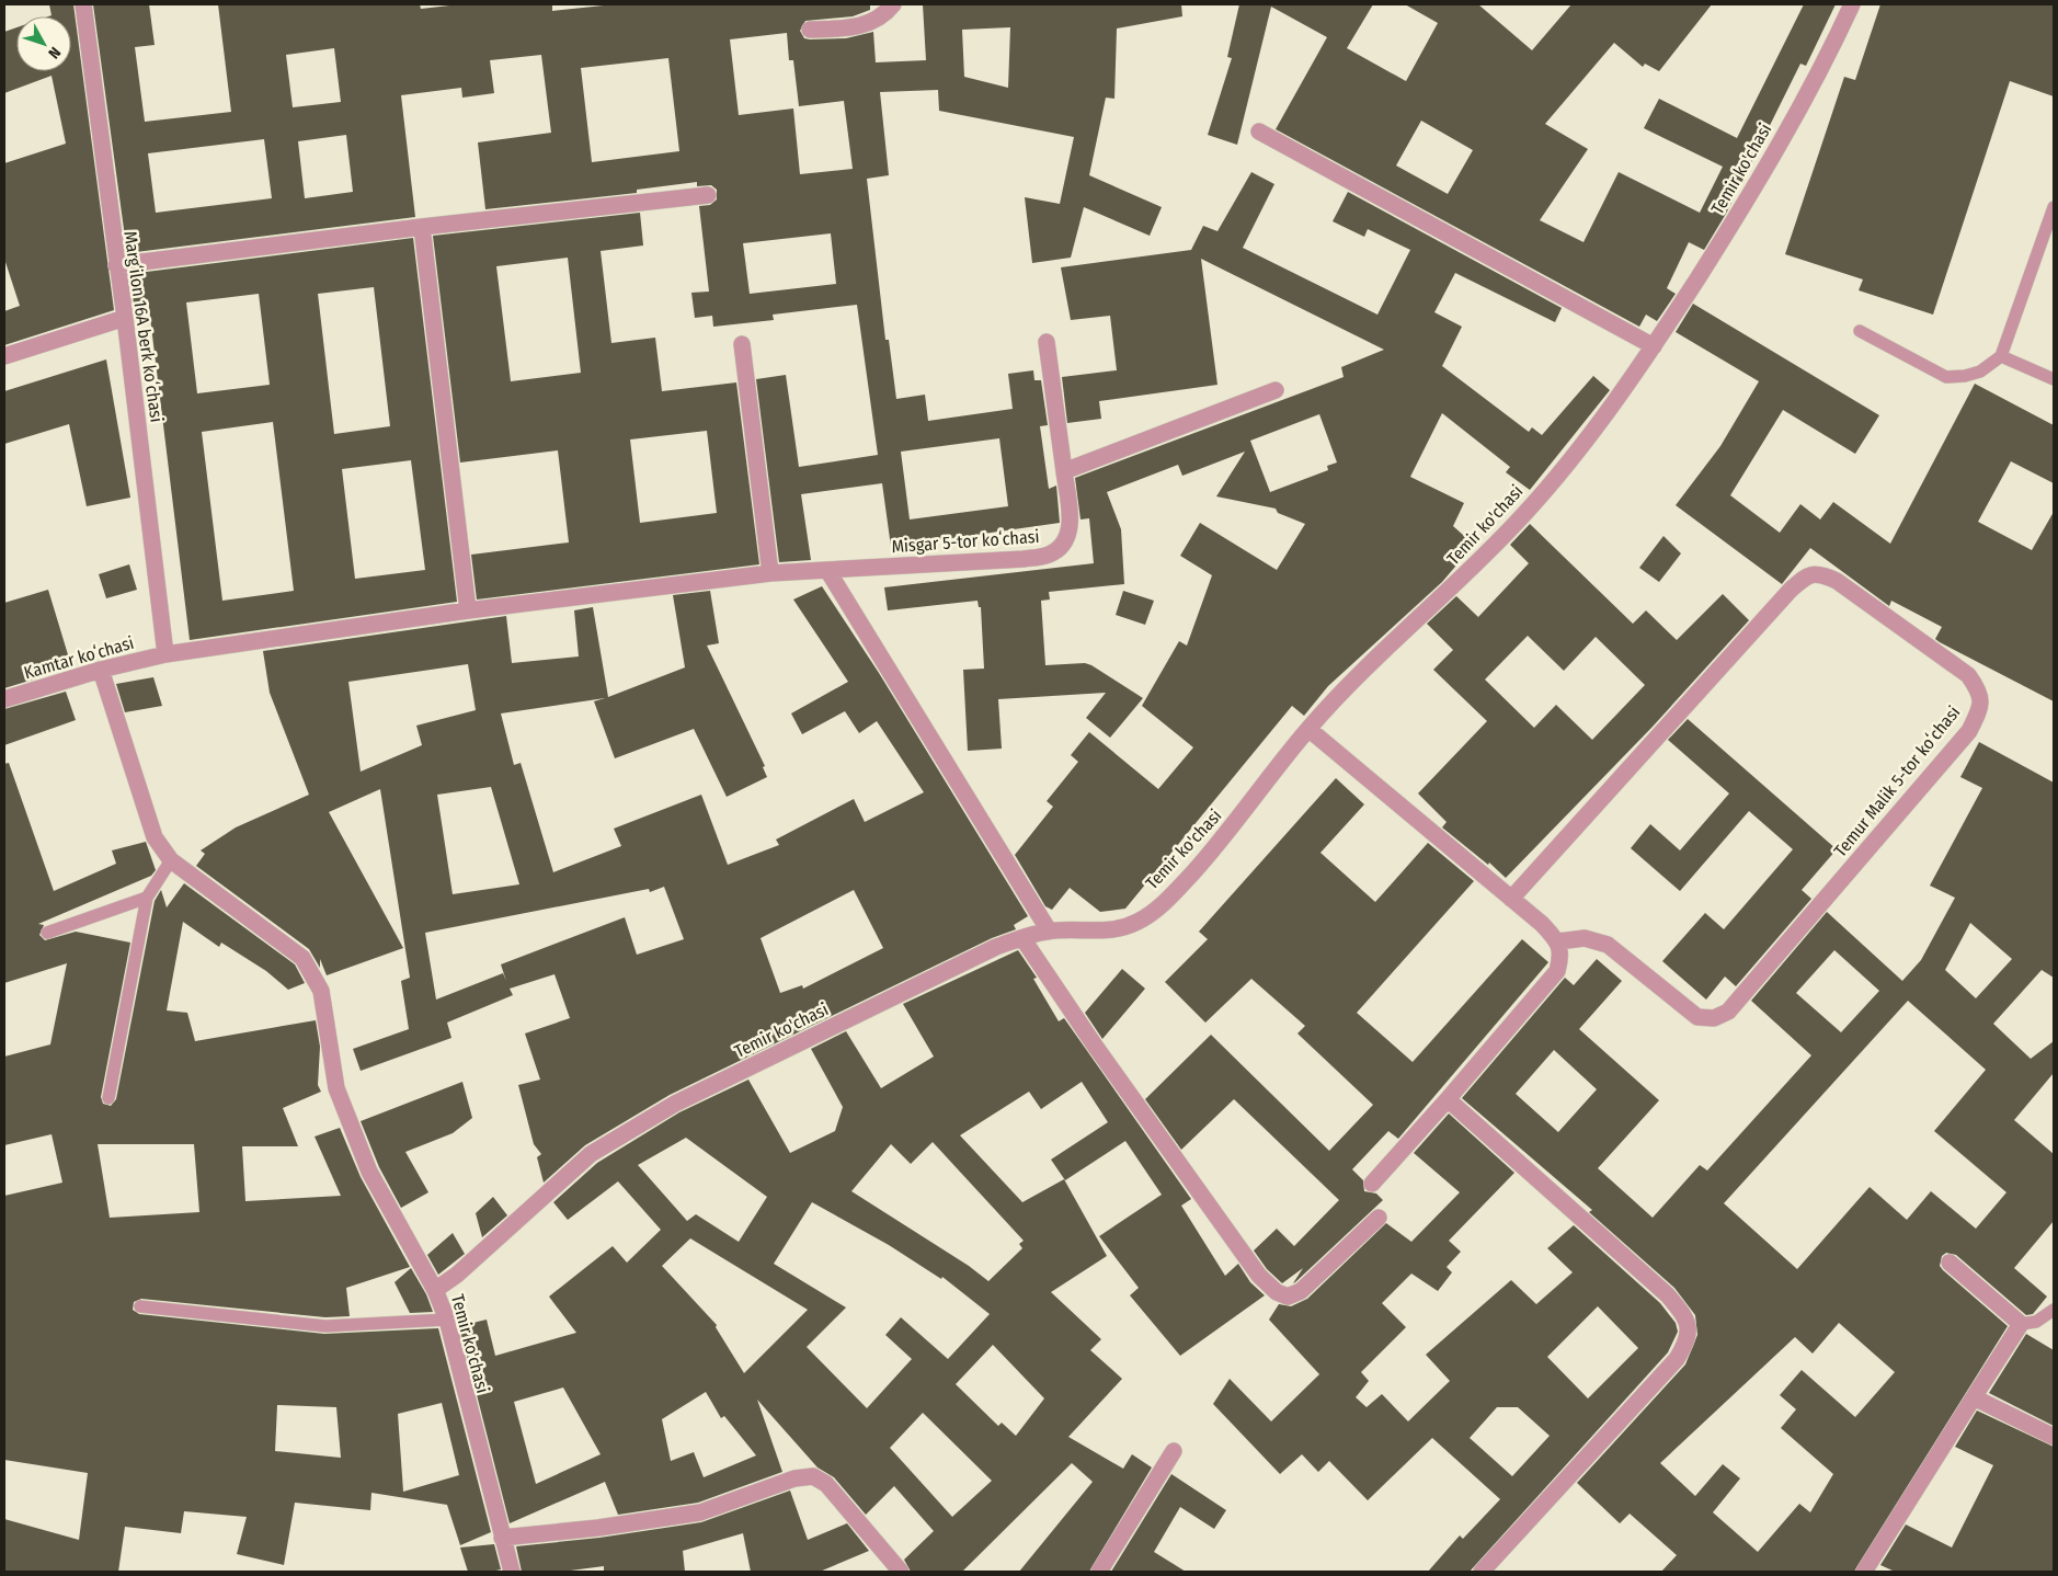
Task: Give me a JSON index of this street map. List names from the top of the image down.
{
  "streets": {
    "street": [
      "Temir ko'chasi",
      "Margʻilon 16А berk koʻchasi",
      "Misgar 5-tor koʻchasi",
      "Kamtar koʻchasi",
      "Temur Malik 5-tor koʻchasi"
    ]
  },
  "crossings": [
    ["Margʻilon 16А berk koʻchasi", "Kamtar koʻchasi"],
    ["Misgar 5-tor koʻchasi", "Kamtar koʻchasi"]
  ],
  "north": "bottom right"
}
